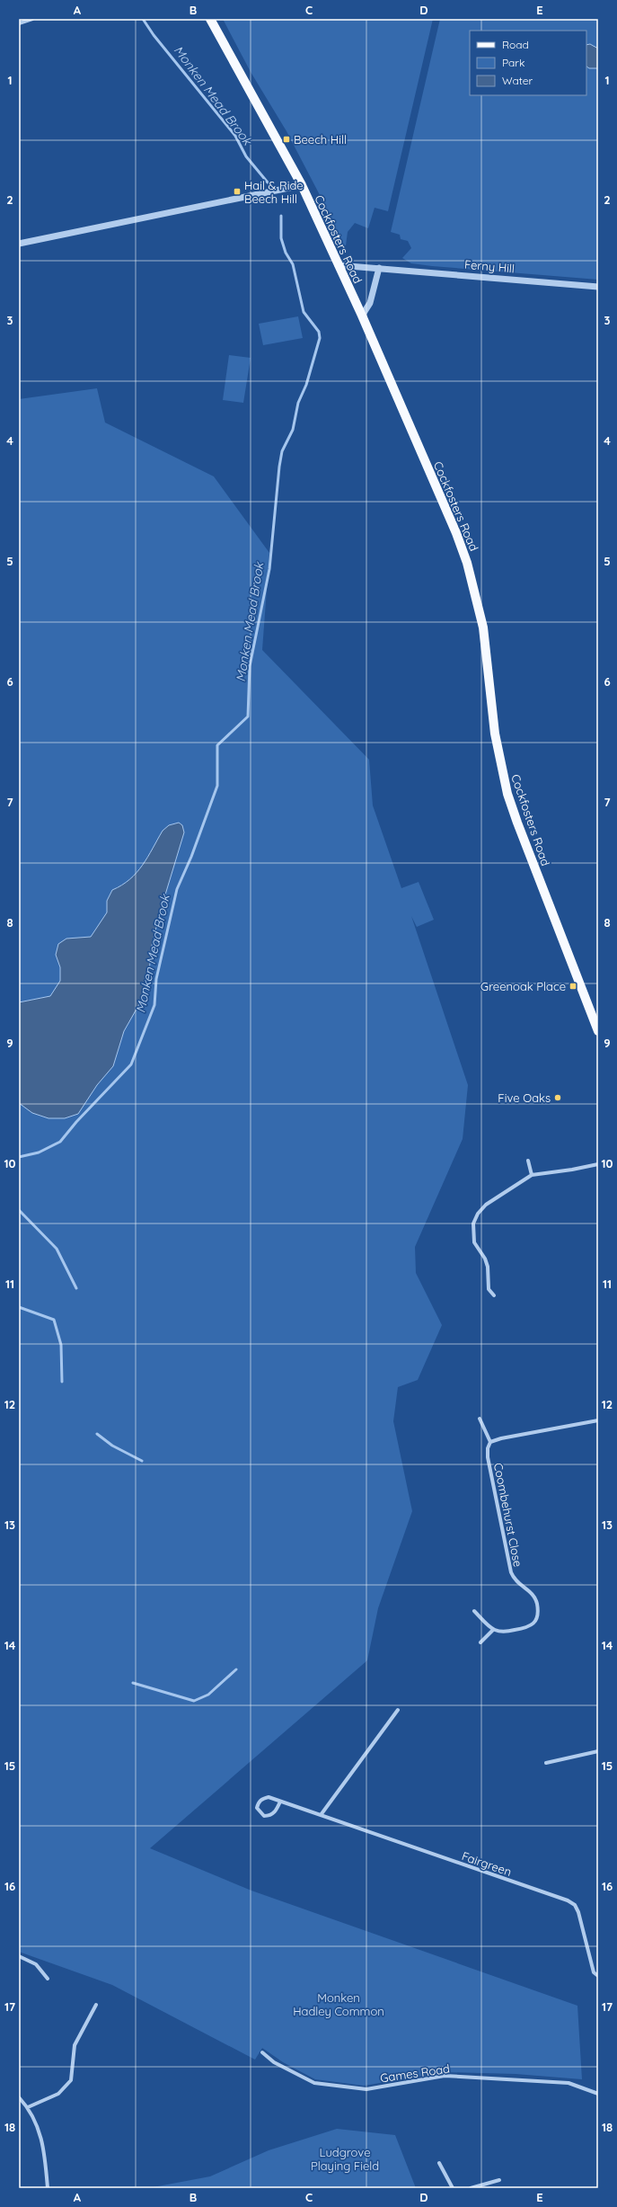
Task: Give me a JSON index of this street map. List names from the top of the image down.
{
  "streets": {
    "main road": ["Cockfosters Road"],
    "street": [
      "Ferny Hill",
      "Coombehurst Close",
      "Fairgreen",
      "Games Road"
    ]
  },
  "crossings": [
    ["Cockfosters Road", "Ferny Hill"]
  ],
  "water": ["Monken Mead Brook"],
  "parks": ["Monken Hadley Common", "Ludgrove Playing Field"],
  "places": {
    "transit": ["Beech Hill", "Hail & Ride Beech Hill", "Greenoak Place"],
    "other": ["Five Oaks"]
  },
  "legend": ["Road", "Park", "Water"],
  "grid": {
    "columns": [
      "A",
      "B",
      "C",
      "D",
      "E"
    ],
    "rows": [
      "1",
      "2",
      "3",
      "4",
      "5",
      "6",
      "7",
      "8",
      "9",
      "10",
      "11",
      "12",
      "13",
      "14",
      "15",
      "16",
      "17",
      "18"
    ]
  }
}
